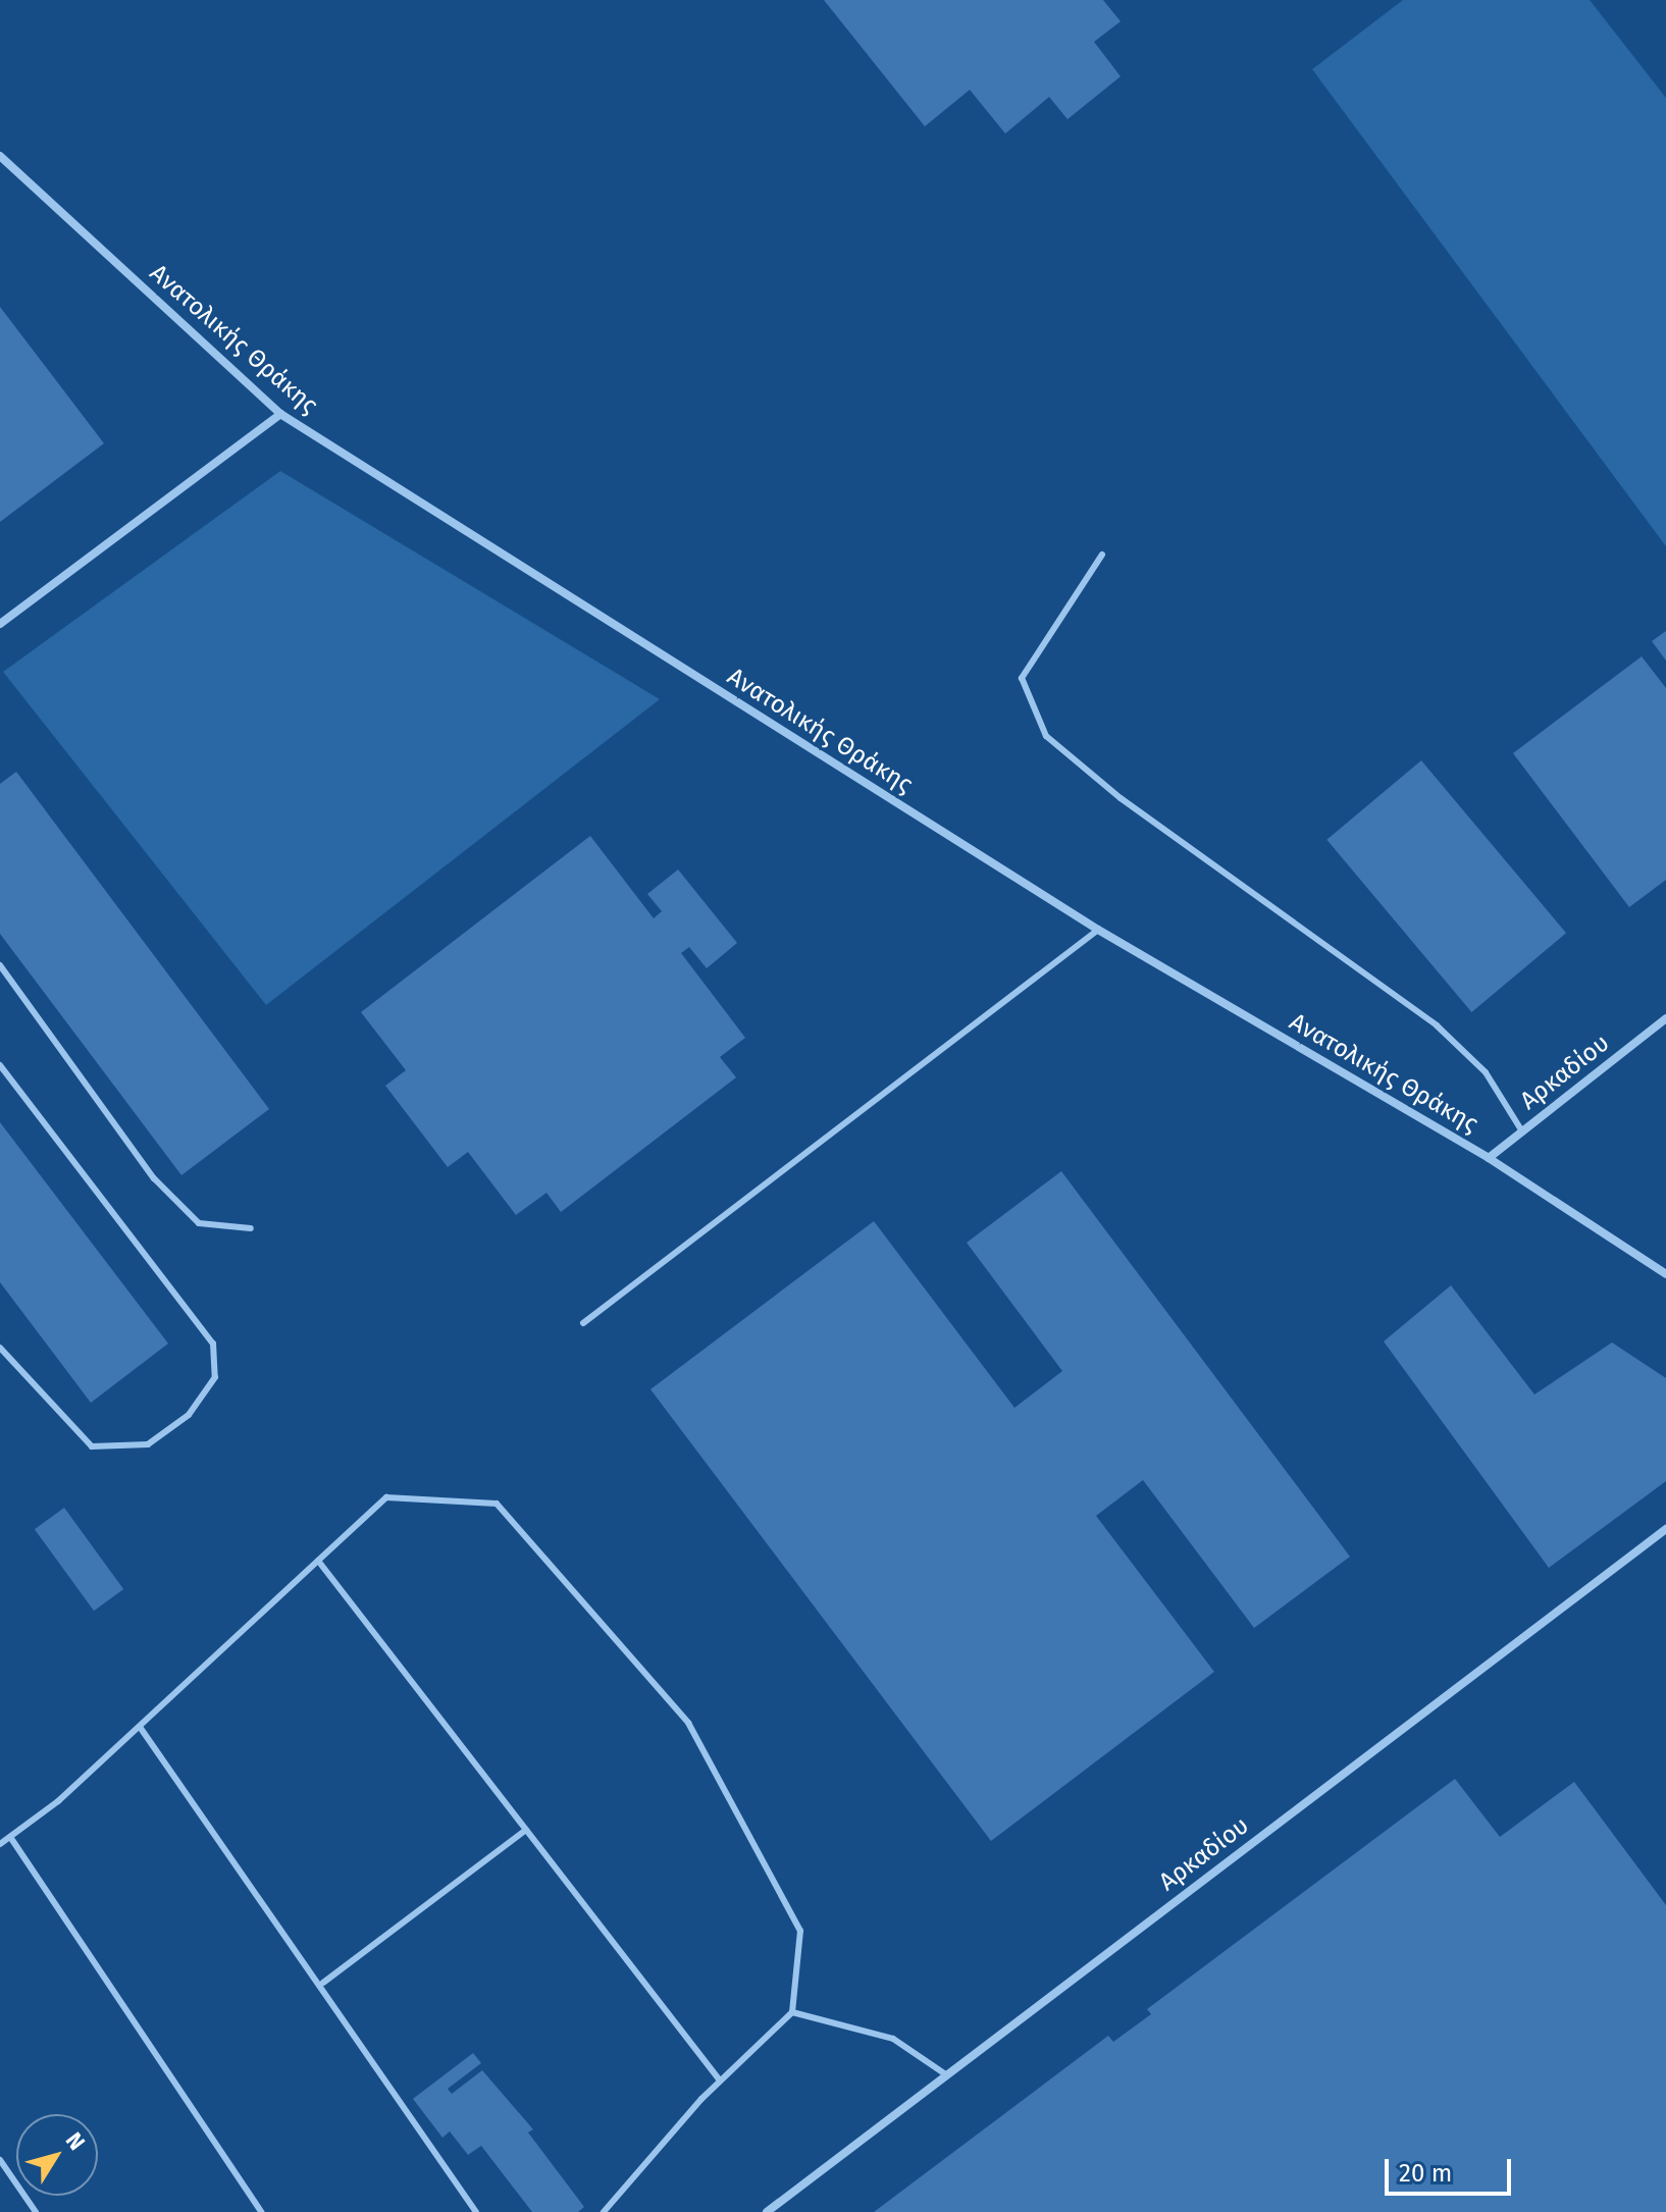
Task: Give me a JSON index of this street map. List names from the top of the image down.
{
  "streets": {
    "street": ["Ανατολικής Θράκης", "Αρκαδίου"]
  },
  "crossings": [
    ["Ανατολικής Θράκης", "Αρκαδίου"]
  ],
  "scale_bar": "20 m",
  "north": "top right"
}
